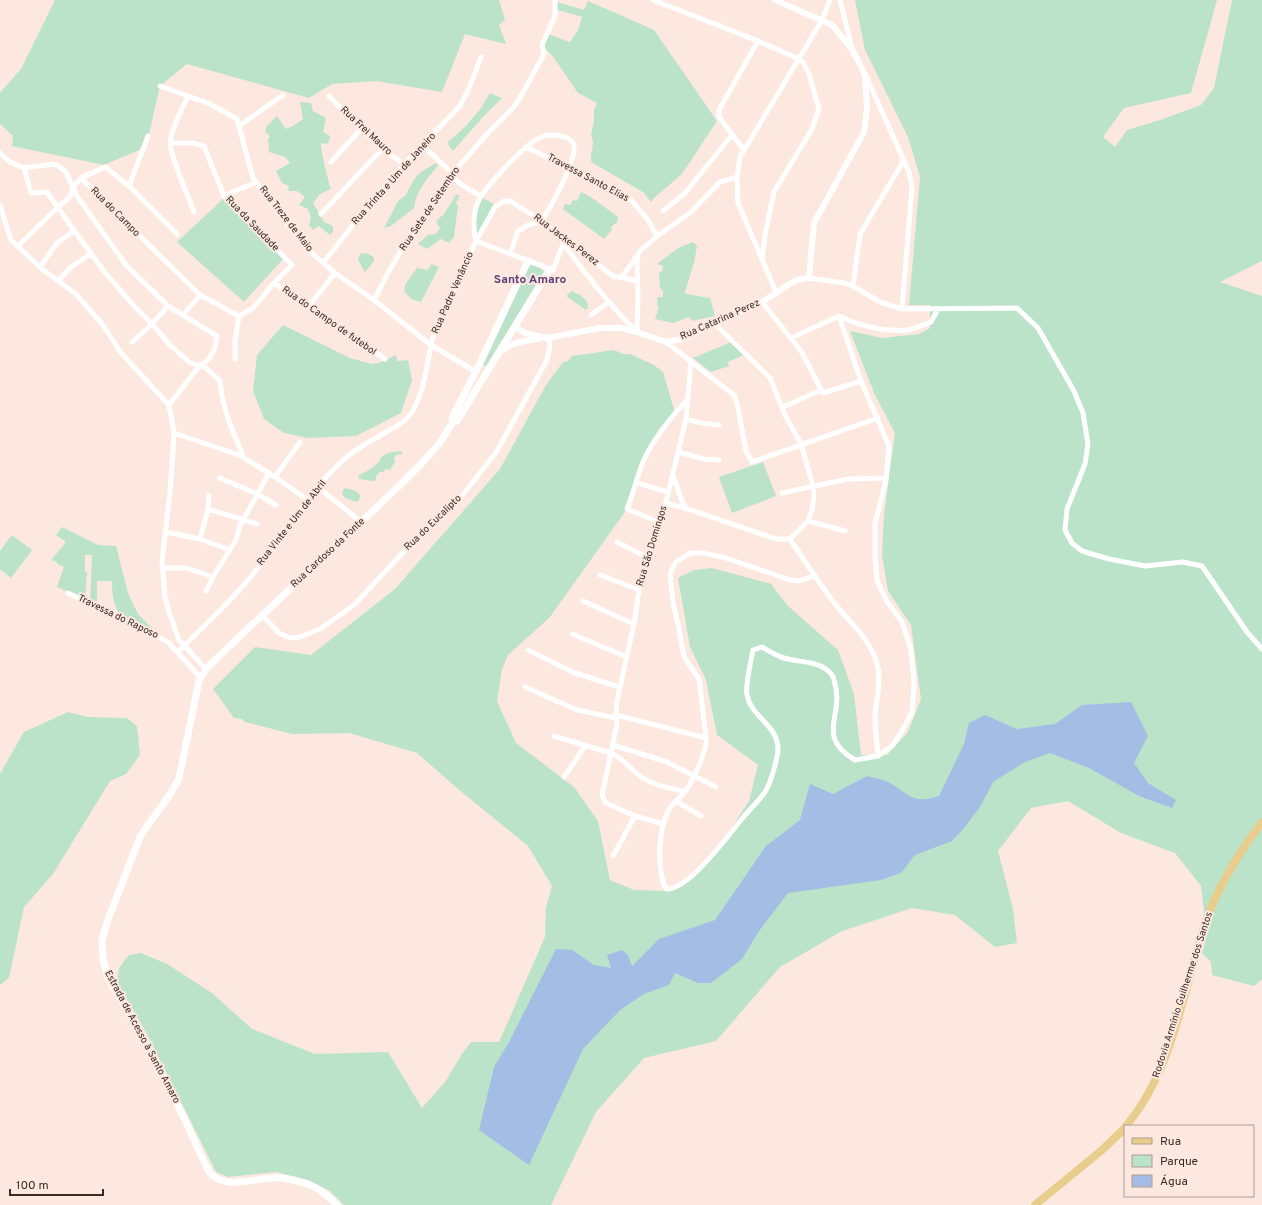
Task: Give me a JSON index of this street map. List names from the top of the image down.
{
  "streets": {
    "main road": ["Rua Cardoso da Fonte", "Rodovia Armínio Guilherme dos Santos", "Estrada de Acesso à Santo Amaro"],
    "street": [
      "Rua Frei Mauro",
      "Travessa Santo Elias",
      "Rua Trinta e Um de Janeiro",
      "Rua Sete de Setembro",
      "Rua do Campo",
      "Rua Treze de Maio",
      "Rua da Saudade",
      "Rua Jackes Perez",
      "Rua Padre Venâncio",
      "Rua Catarina Perez",
      "Rua do Campo de futebol",
      "Rua Vinte e Um de Abril",
      "Rua do Eucalipto",
      "Rua São Domingos",
      "Travessa do Raposo"
    ]
  },
  "crossings": [
    ["Rua Frei Mauro", "Rua Trinta e Um de Janeiro"],
    ["Travessa Santo Elias", "Rua Padre Venâncio"],
    ["Rua Trinta e Um de Janeiro", "Rua Treze de Maio"],
    ["Rua Sete de Setembro", "Rua Treze de Maio"],
    ["Rua Treze de Maio", "Rua Padre Venâncio"],
    ["Rua Treze de Maio", "Rua Vinte e Um de Abril"],
    ["Rua Treze de Maio", "Rua Cardoso da Fonte"],
    ["Rua da Saudade", "Rua do Campo de futebol"],
    ["Rua Jackes Perez", "Rua Padre Venâncio"],
    ["Rua Jackes Perez", "Rua Cardoso da Fonte"],
    ["Rua Padre Venâncio", "Rua Vinte e Um de Abril"],
    ["Rua Vinte e Um de Abril", "Travessa do Raposo"],
    ["Rua do Eucalipto", "Rua Cardoso da Fonte"],
    ["Rua Cardoso da Fonte", "Estrada de Acesso à Santo Amaro"]
  ],
  "districts": ["Santo Amaro"],
  "legend": ["Rua", "Parque", "Água"],
  "scale_bar": "100 m"
}
